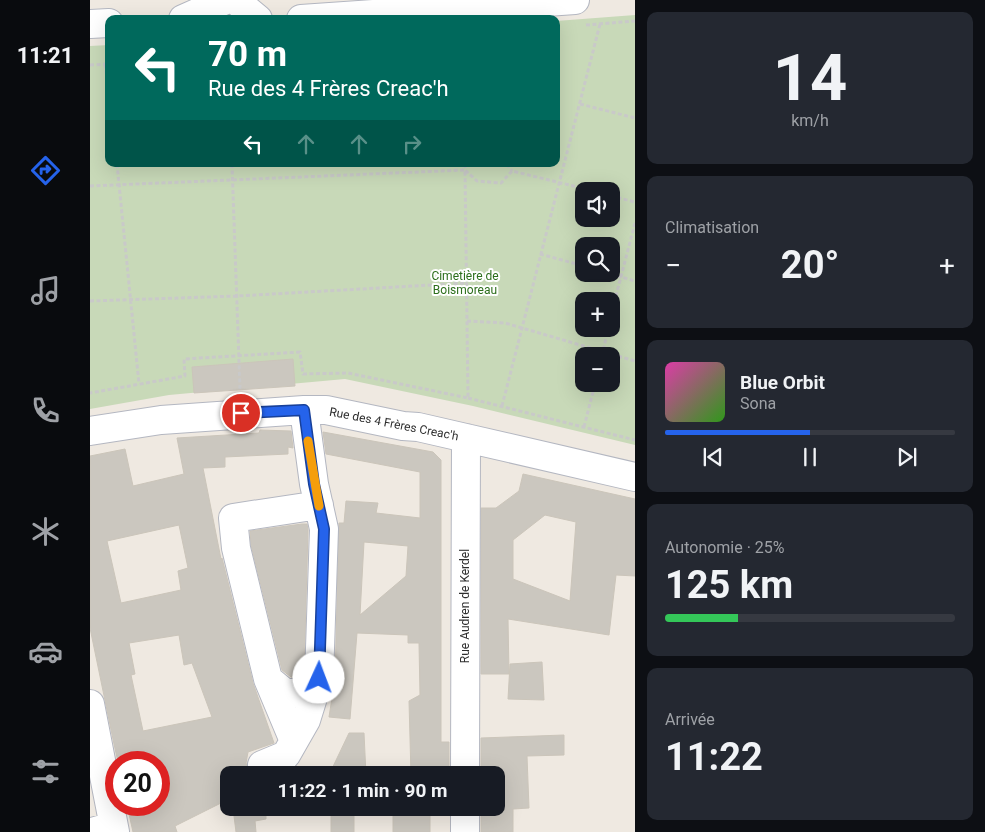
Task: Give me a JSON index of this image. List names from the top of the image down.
{
  "streets": {
    "street": ["Rue des 4 Frères Creac'h", "Rue Audren de Kerdel"]
  },
  "crossings": [
    ["Rue des 4 Frères Creac'h", "Rue Audren de Kerdel"]
  ],
  "parks": ["Cimetière de Boismoreau"],
  "page": {
    "tabs": "11:21",
    "tile": [
      ["14", "km/h"],
      "Climatisation",
      ["Autonomie · 25%", "125 km"],
      ["Arrivée", "11:22"]
    ],
    "turn": ["70 m", "Rue des 4 Frères Creac'h"],
    "map_buttons": ["+", "−"],
    "heat": ["−", "20°", "+"],
    "song": ["Blue Orbit", "Sona"],
    "limit": "20",
    "trip": "11:22 · 1 min · 90 m"
  }
}
